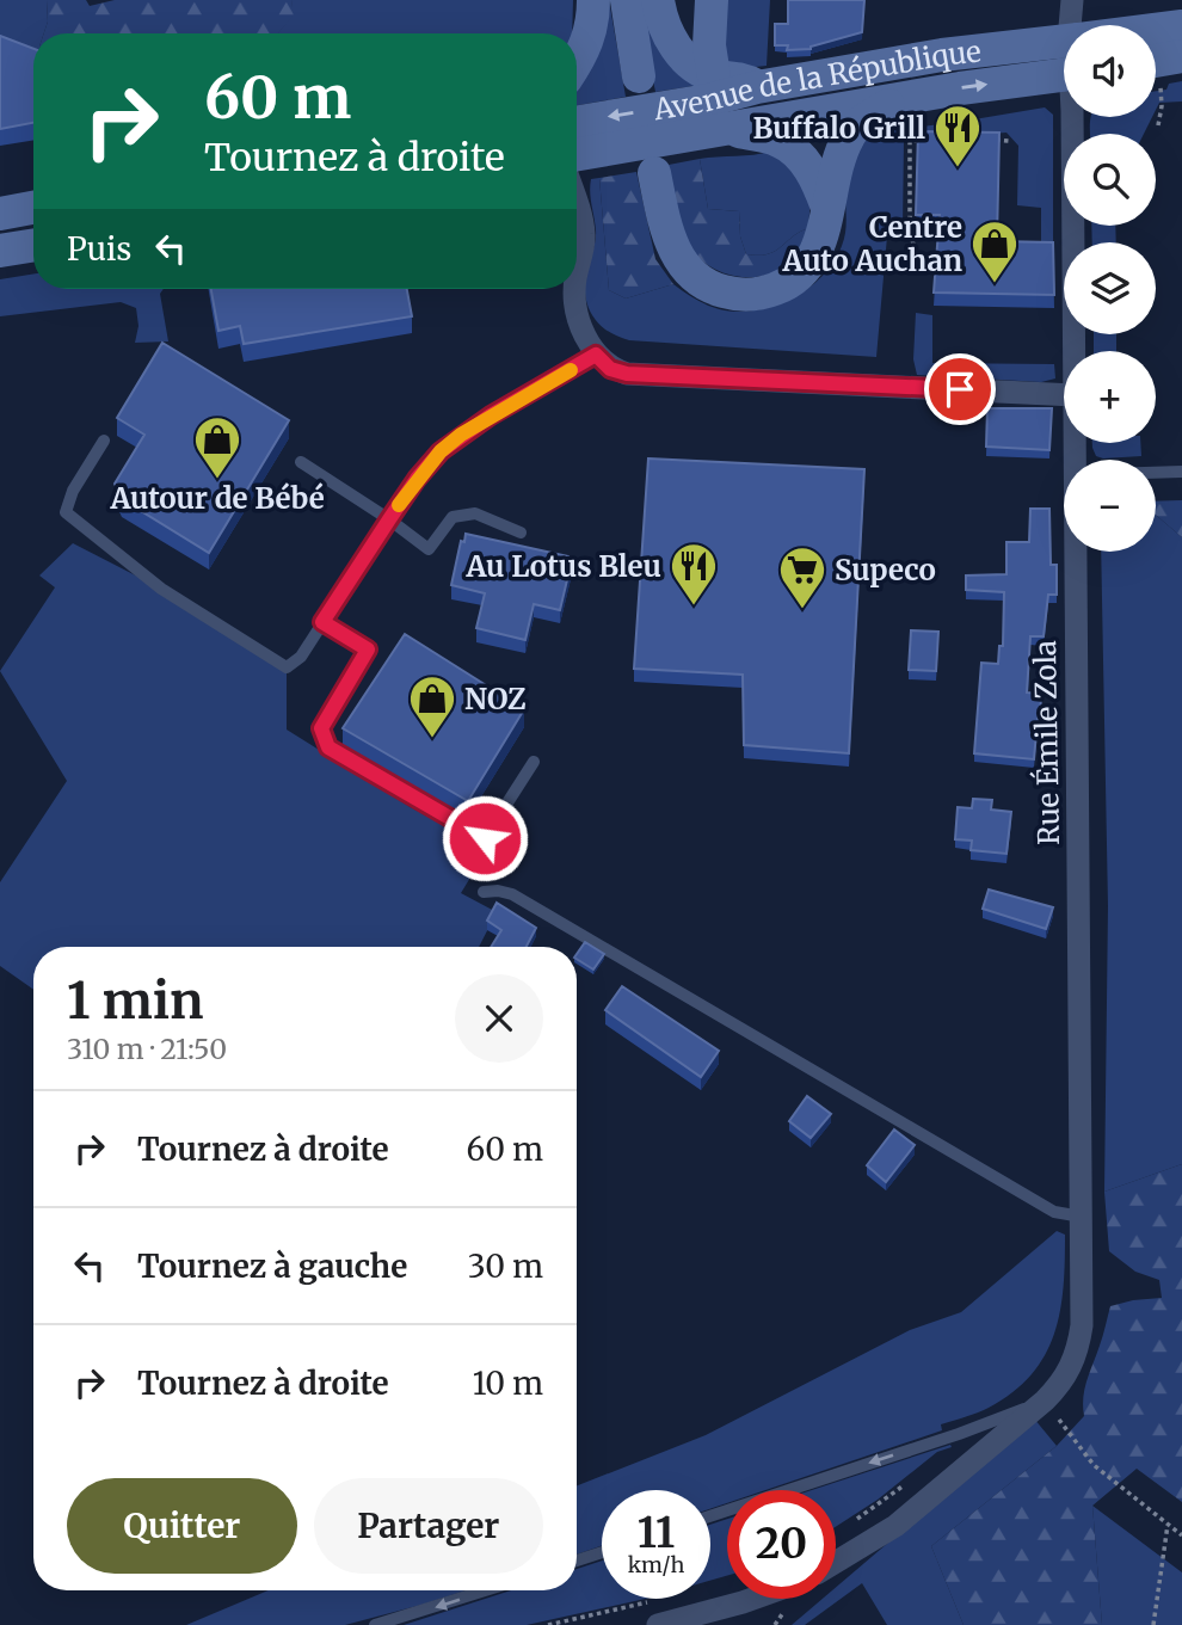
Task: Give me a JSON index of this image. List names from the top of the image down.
{
  "streets": {
    "main road": ["Avenue de la République"],
    "street": ["Rue Émile Zola"]
  },
  "places": {
    "restaurant": ["Buffalo Grill", "Au Lotus Bleu"],
    "shop": ["Centre Auto Auchan", "Autour de Bébé", "NOZ"],
    "supermarket": ["Supeco"]
  },
  "page": {
    "map_buttons": ["+", "−"],
    "turn": ["60 m", "Tournez à droite"],
    "then": "Puis",
    "heading": ["1 min", "310 m · 21:50"],
    "list": [
      {
        "name": "Tournez à droite",
        "value": "60 m"
      },
      {
        "name": "Tournez à gauche",
        "value": "30 m"
      },
      {
        "name": "Tournez à droite",
        "value": "10 m"
      }
    ],
    "buttons": ["Quitter", "Partager"],
    "speed": "11 km/h",
    "limit": "20"
  }
}
